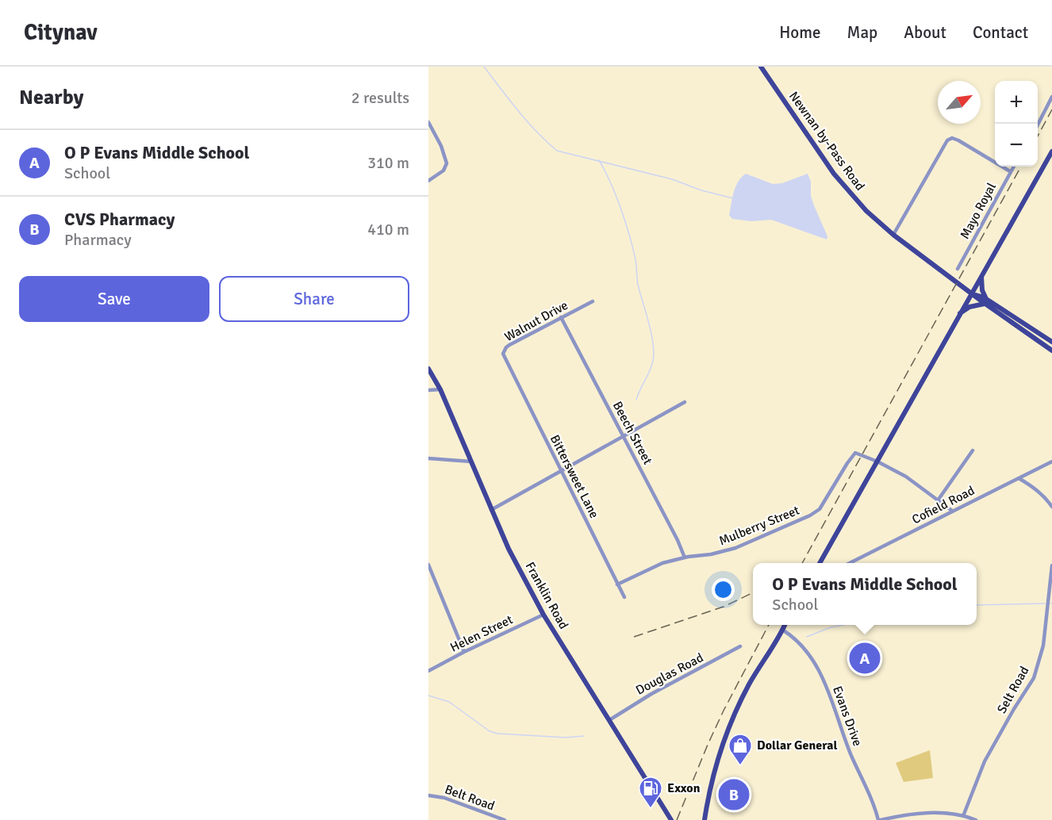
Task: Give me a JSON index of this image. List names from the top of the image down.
{
  "streets": {
    "main road": ["Newnan by-Pass Road", "Franklin Road"],
    "street": [
      "Mayo Royal",
      "Walnut Drive",
      "Beech Street",
      "Bittersweet Lane",
      "Cofield Road",
      "Mulberry Street",
      "Helen Street",
      "Douglas Road",
      "Selt Road",
      "Evans Drive",
      "Belt Road"
    ]
  },
  "crossings": [
    ["Walnut Drive", "Beech Street"],
    ["Walnut Drive", "Bittersweet Lane"],
    ["Beech Street", "Mulberry Street"],
    ["Bittersweet Lane", "Mulberry Street"],
    ["Franklin Road", "Helen Street"],
    ["Franklin Road", "Douglas Road"]
  ],
  "places": {
    "shop": ["Dollar General"],
    "fuel station": ["Exxon"]
  },
  "north": "top right",
  "page": {
    "header": "Citynav",
    "nav": [
      "Home",
      "Map",
      "About",
      "Contact"
    ],
    "heading": ["Nearby", "2 results"],
    "map_buttons": ["+", "−"],
    "list": [
      {
        "mark": "A",
        "name": "O P Evans Middle School",
        "note": "School",
        "value": "310 m"
      },
      {
        "mark": "B",
        "name": "CVS Pharmacy",
        "note": "Pharmacy",
        "value": "410 m"
      }
    ],
    "buttons": ["Save", "Share"],
    "popup": ["O P Evans Middle School", "School"],
    "pins": ["A", "B"]
  }
}
